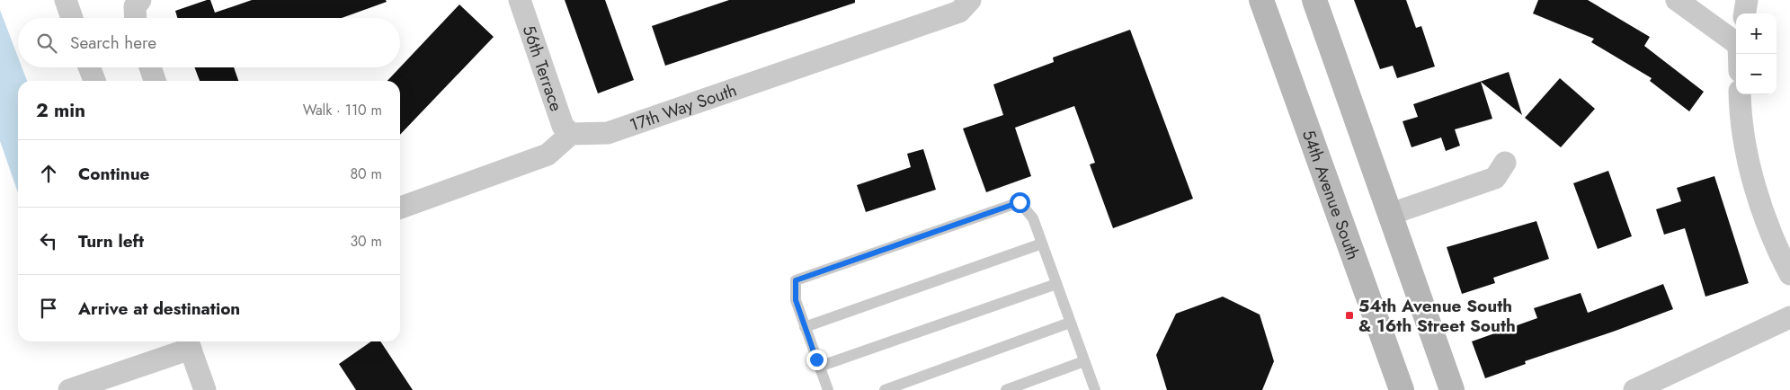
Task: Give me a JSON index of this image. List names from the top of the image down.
{
  "streets": {
    "main road": ["54th Avenue South"],
    "street": ["56th Terrace", "17th Way South"]
  },
  "crossings": [
    ["56th Terrace", "17th Way South"]
  ],
  "places": {
    "transit": ["54th Avenue South & 16th Street South"]
  },
  "page": {
    "map_buttons": ["+", "−"],
    "search": "Search here",
    "heading": ["2 min", "Walk · 110 m"],
    "list": [
      ["Continue", "80 m"],
      ["Turn left", "30 m"],
      "Arrive at destination"
    ]
  }
}
